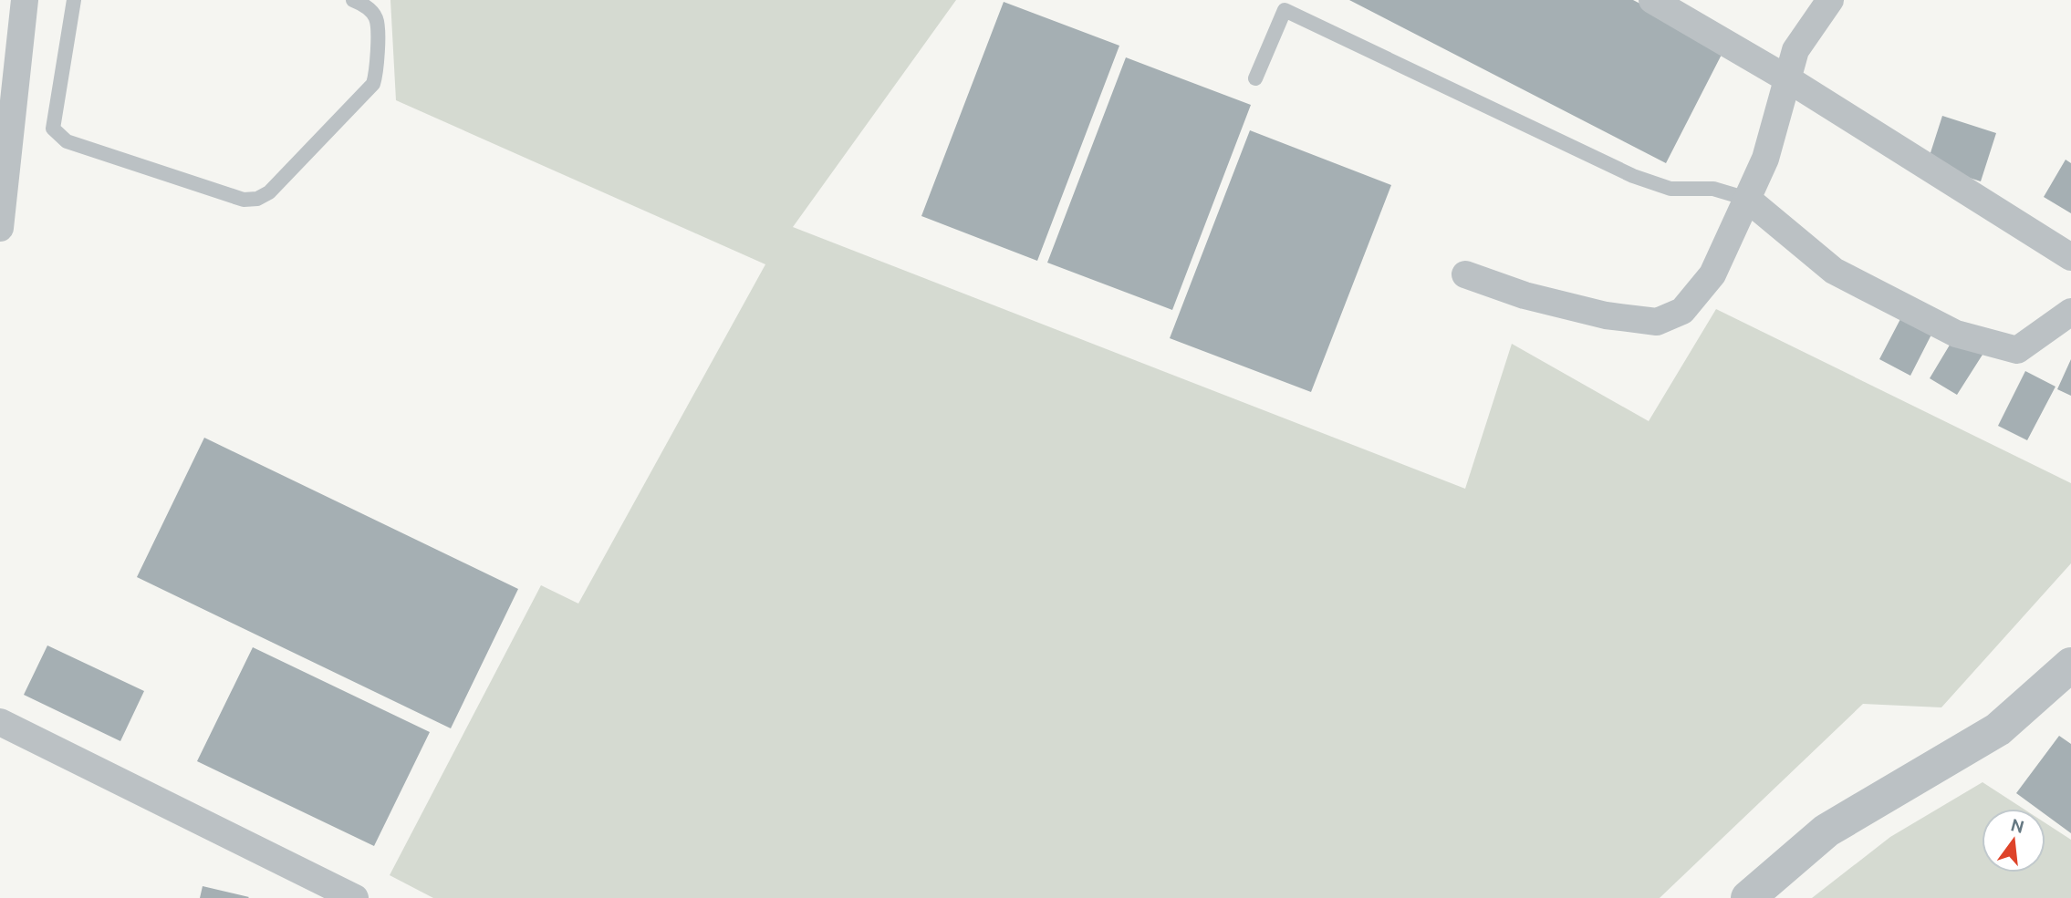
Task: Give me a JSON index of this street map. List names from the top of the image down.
{
  "north": "top"
}
